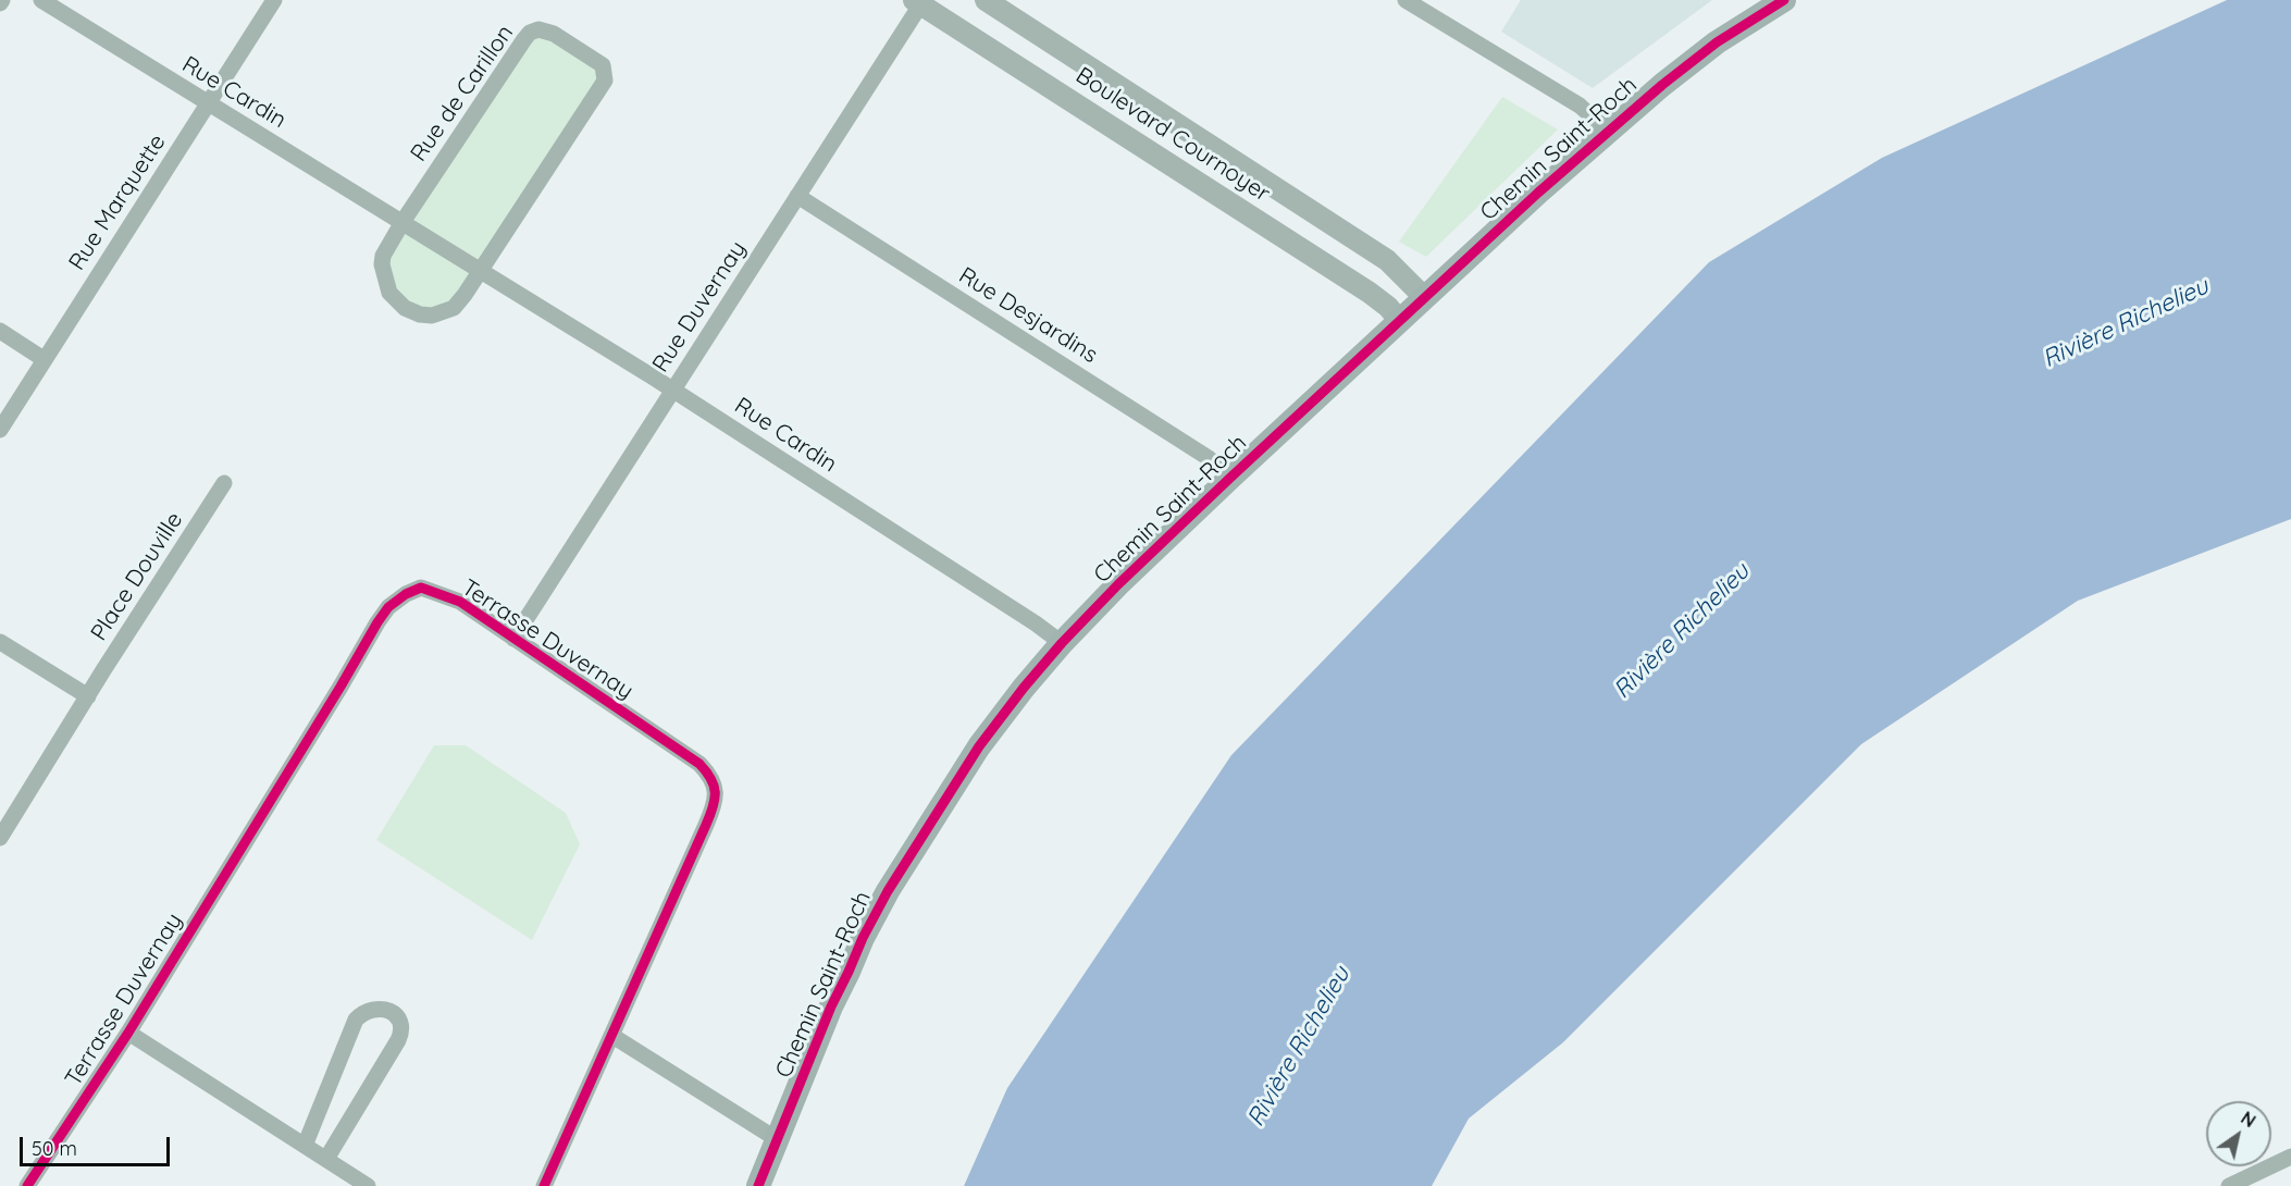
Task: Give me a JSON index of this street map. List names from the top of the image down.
{
  "streets": {
    "main road": ["Chemin Saint-Roch"],
    "street": [
      "Rue Cardin",
      "Rue de Carillon",
      "Boulevard Cournoyer",
      "Rue Marquette",
      "Rue Duvernay",
      "Rue Desjardins",
      "Place Douville",
      "Terrasse Duvernay"
    ]
  },
  "crossings": [
    ["Rue Cardin", "Rue de Carillon"],
    ["Rue Cardin", "Chemin Saint-Roch"],
    ["Rue Cardin", "Rue Marquette"],
    ["Rue Cardin", "Rue Duvernay"],
    ["Boulevard Cournoyer", "Chemin Saint-Roch"],
    ["Boulevard Cournoyer", "Rue Duvernay"],
    ["Chemin Saint-Roch", "Rue Desjardins"],
    ["Rue Duvernay", "Rue Desjardins"],
    ["Rue Duvernay", "Terrasse Duvernay"]
  ],
  "water": ["Rivière Richelieu"],
  "scale_bar": "50 m",
  "north": "top right"
}
